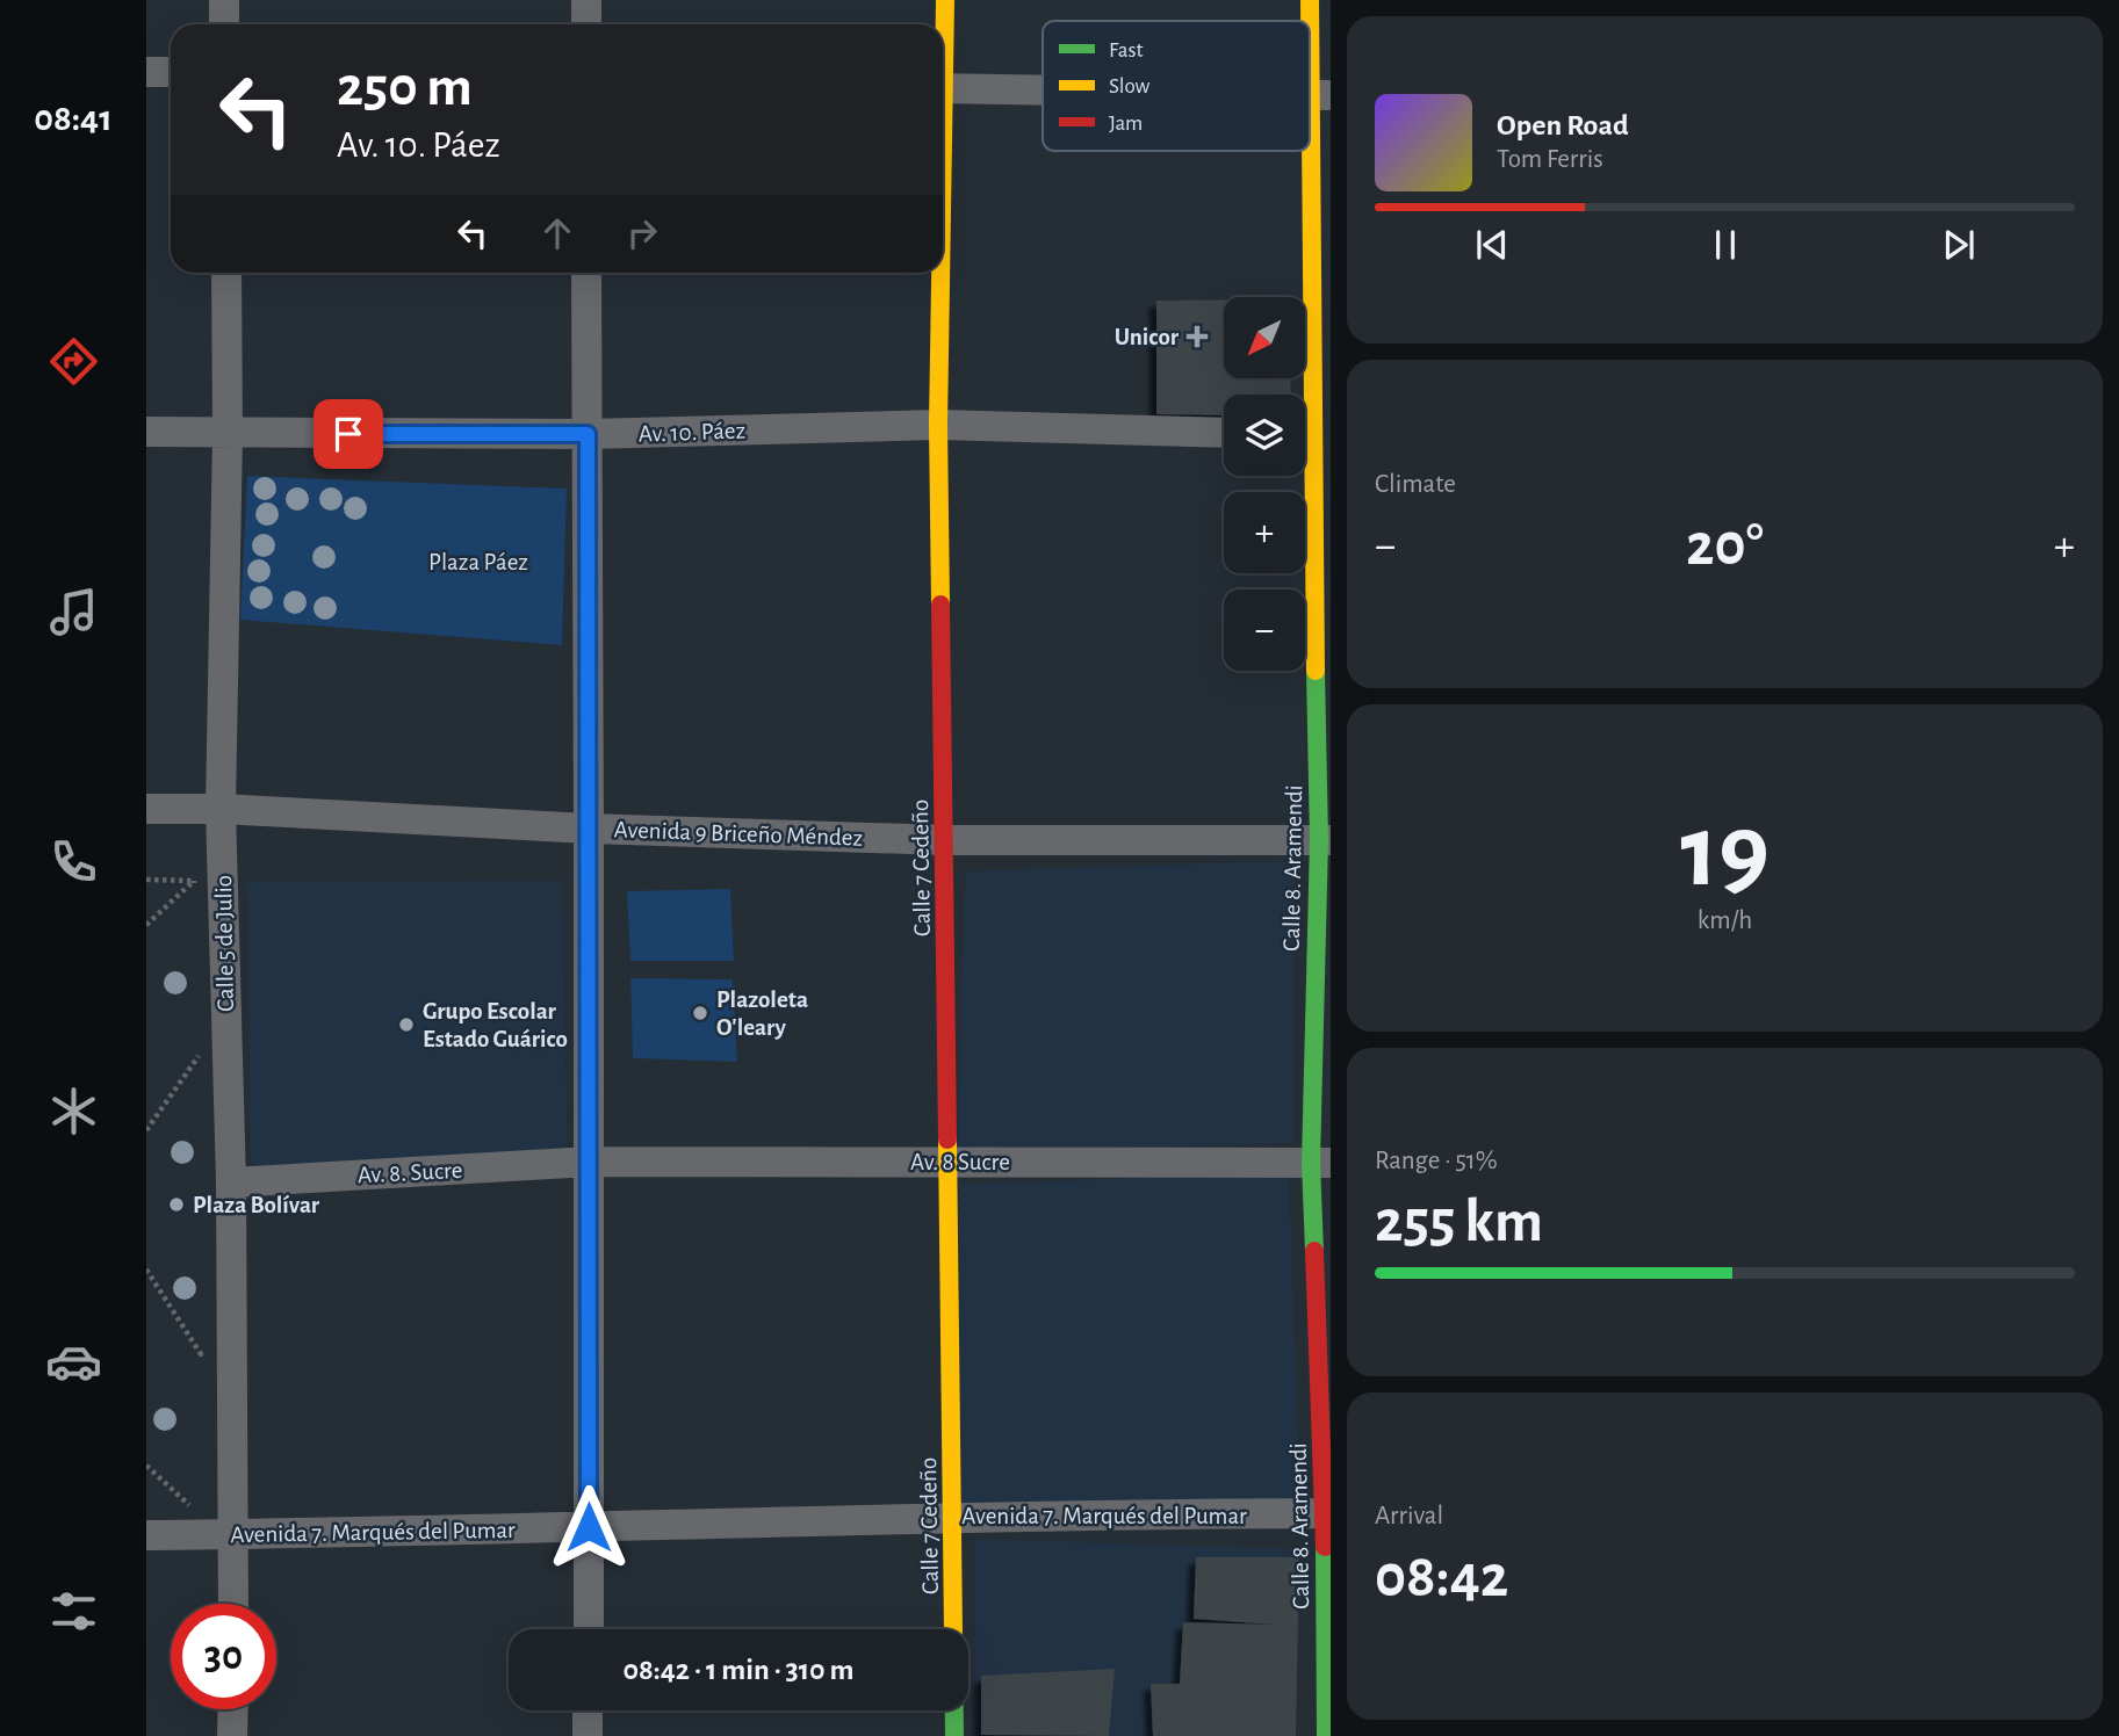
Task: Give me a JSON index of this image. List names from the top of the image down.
{
  "streets": {
    "street": [
      "Av. 10. Páez",
      "Avenida 9 Briceño Méndez",
      "Calle 7 Cedeño",
      "Calle 8. Aramendi",
      "Calle 5 de Julio",
      "Av. 8 Sucre",
      "Av. 8. Sucre",
      "Avenida 7. Marqués del Pumar"
    ]
  },
  "crossings": [
    ["Av. 10. Páez", "Calle 7 Cedeño"],
    ["Av. 10. Páez", "Calle 5 de Julio"],
    ["Avenida 9 Briceño Méndez", "Calle 7 Cedeño"],
    ["Avenida 9 Briceño Méndez", "Calle 8. Aramendi"],
    ["Avenida 9 Briceño Méndez", "Calle 5 de Julio"],
    ["Calle 7 Cedeño", "Av. 8 Sucre"],
    ["Calle 7 Cedeño", "Avenida 7. Marqués del Pumar"],
    ["Calle 8. Aramendi", "Av. 8 Sucre"],
    ["Calle 8. Aramendi", "Avenida 7. Marqués del Pumar"],
    ["Calle 5 de Julio", "Av. 8. Sucre"],
    ["Calle 5 de Julio", "Avenida 7. Marqués del Pumar"],
    ["Av. 8 Sucre", "Av. 8. Sucre"]
  ],
  "parks": ["Plaza Páez"],
  "places": {
    "health": ["Unicor"],
    "other": ["Plazoleta O'leary", "Grupo Escolar Estado Guárico", "Plaza Bolívar"]
  },
  "legend": ["Fast", "Slow", "Jam"],
  "north": "bottom left",
  "page": {
    "tabs": "08:41",
    "turn": ["250 m", "Av. 10. Páez"],
    "song": ["Open Road", "Tom Ferris"],
    "map_buttons": ["+", "−"],
    "tile": [
      "Climate",
      ["19", "km/h"],
      ["Range · 51%", "255 km"],
      ["Arrival", "08:42"]
    ],
    "heat": ["−", "20°", "+"],
    "limit": "30",
    "trip": "08:42 · 1 min · 310 m"
  }
}
